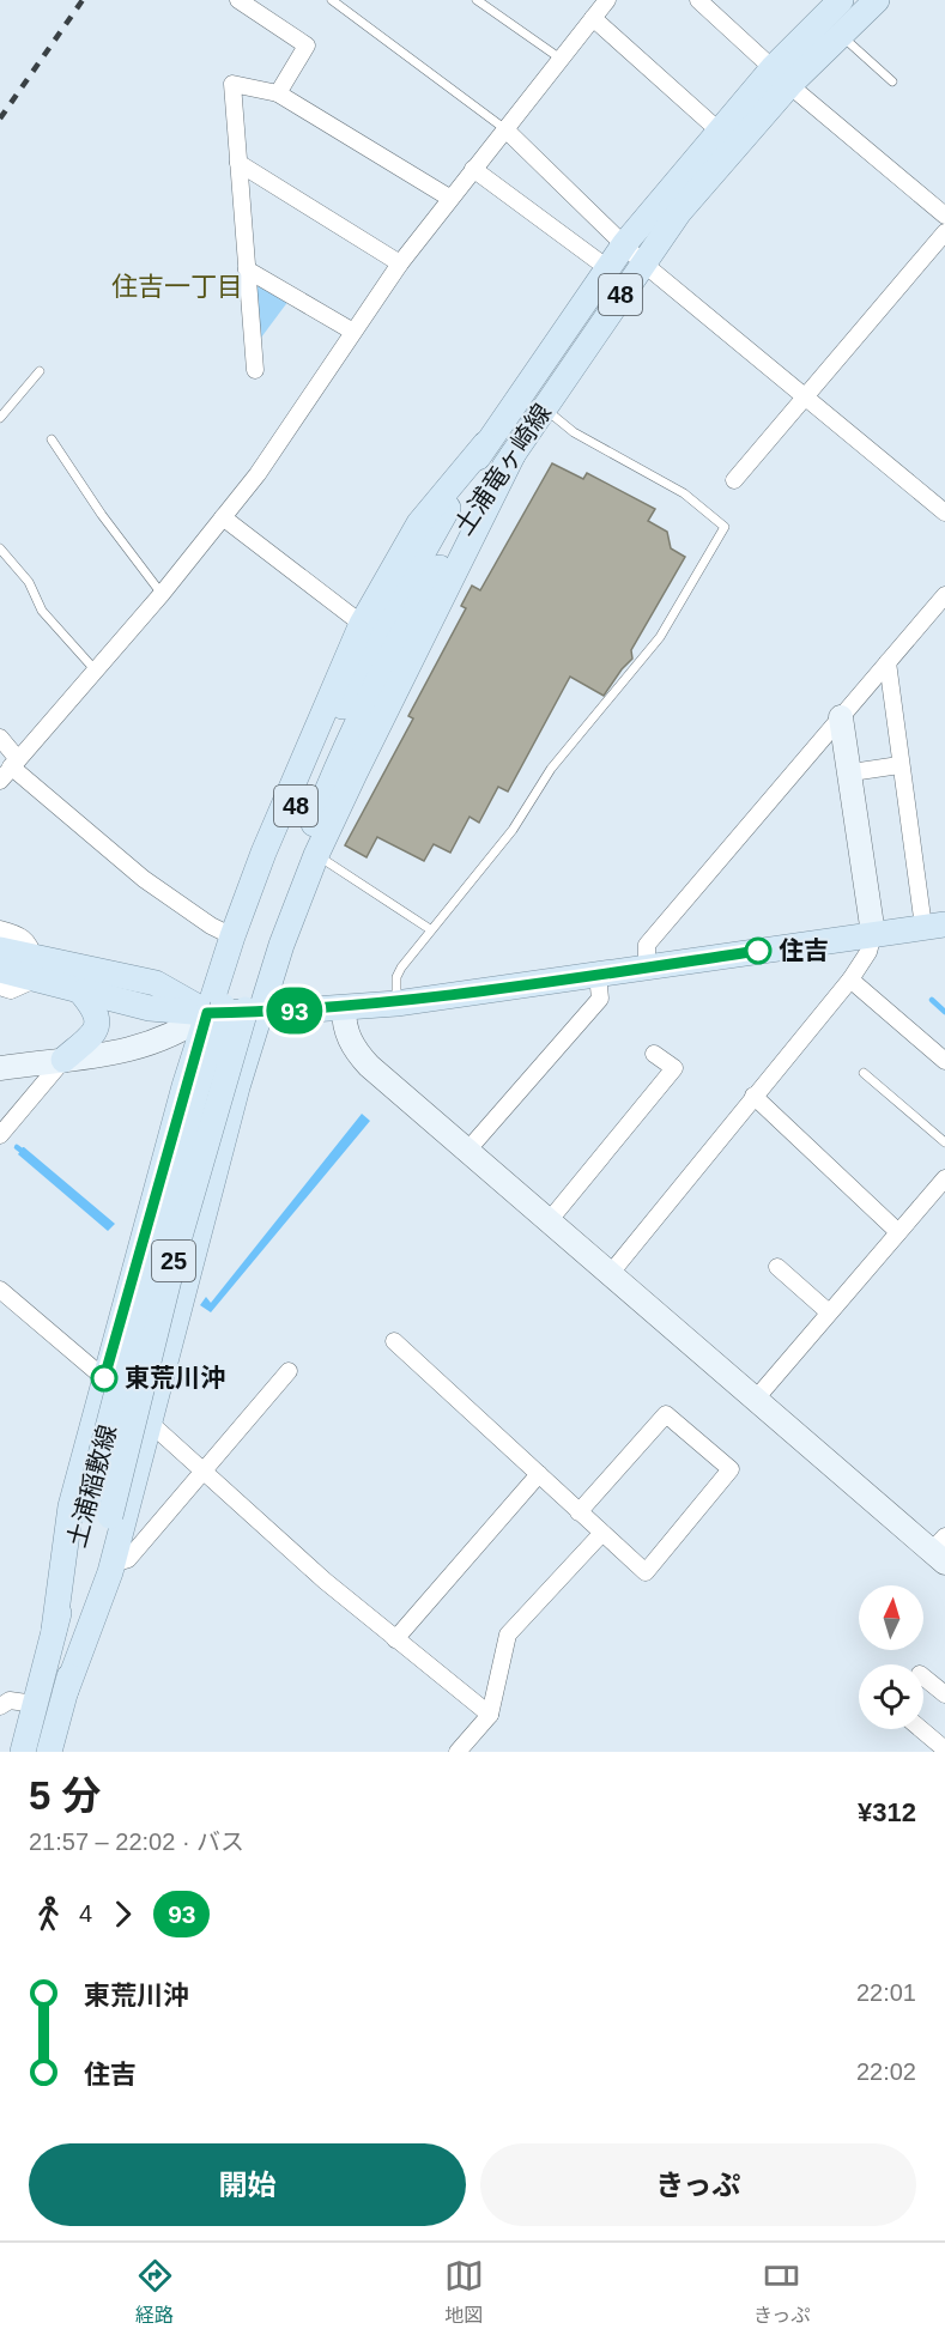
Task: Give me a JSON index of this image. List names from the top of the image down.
{
  "streets": {
    "main road": [
      "48",
      "土浦竜ヶ崎線",
      "25",
      "土浦稲敷線"
    ]
  },
  "crossings": [
    ["土浦竜ヶ崎線", "土浦稲敷線"]
  ],
  "districts": ["住吉一丁目"],
  "places": ["住吉", "東荒川沖"],
  "lines": ["bus line 93"],
  "north": "top",
  "page": {
    "on_map": "93",
    "heading": ["5 分", "21:57 – 22:02 · バス", "¥312"],
    "legs": ["4", "93"],
    "list": [
      {
        "name": "東荒川沖",
        "value": "22:01"
      },
      {
        "name": "住吉",
        "value": "22:02"
      }
    ],
    "buttons": ["開始", "きっぷ"],
    "tabs": ["経路", "地図", "きっぷ"]
  }
}
